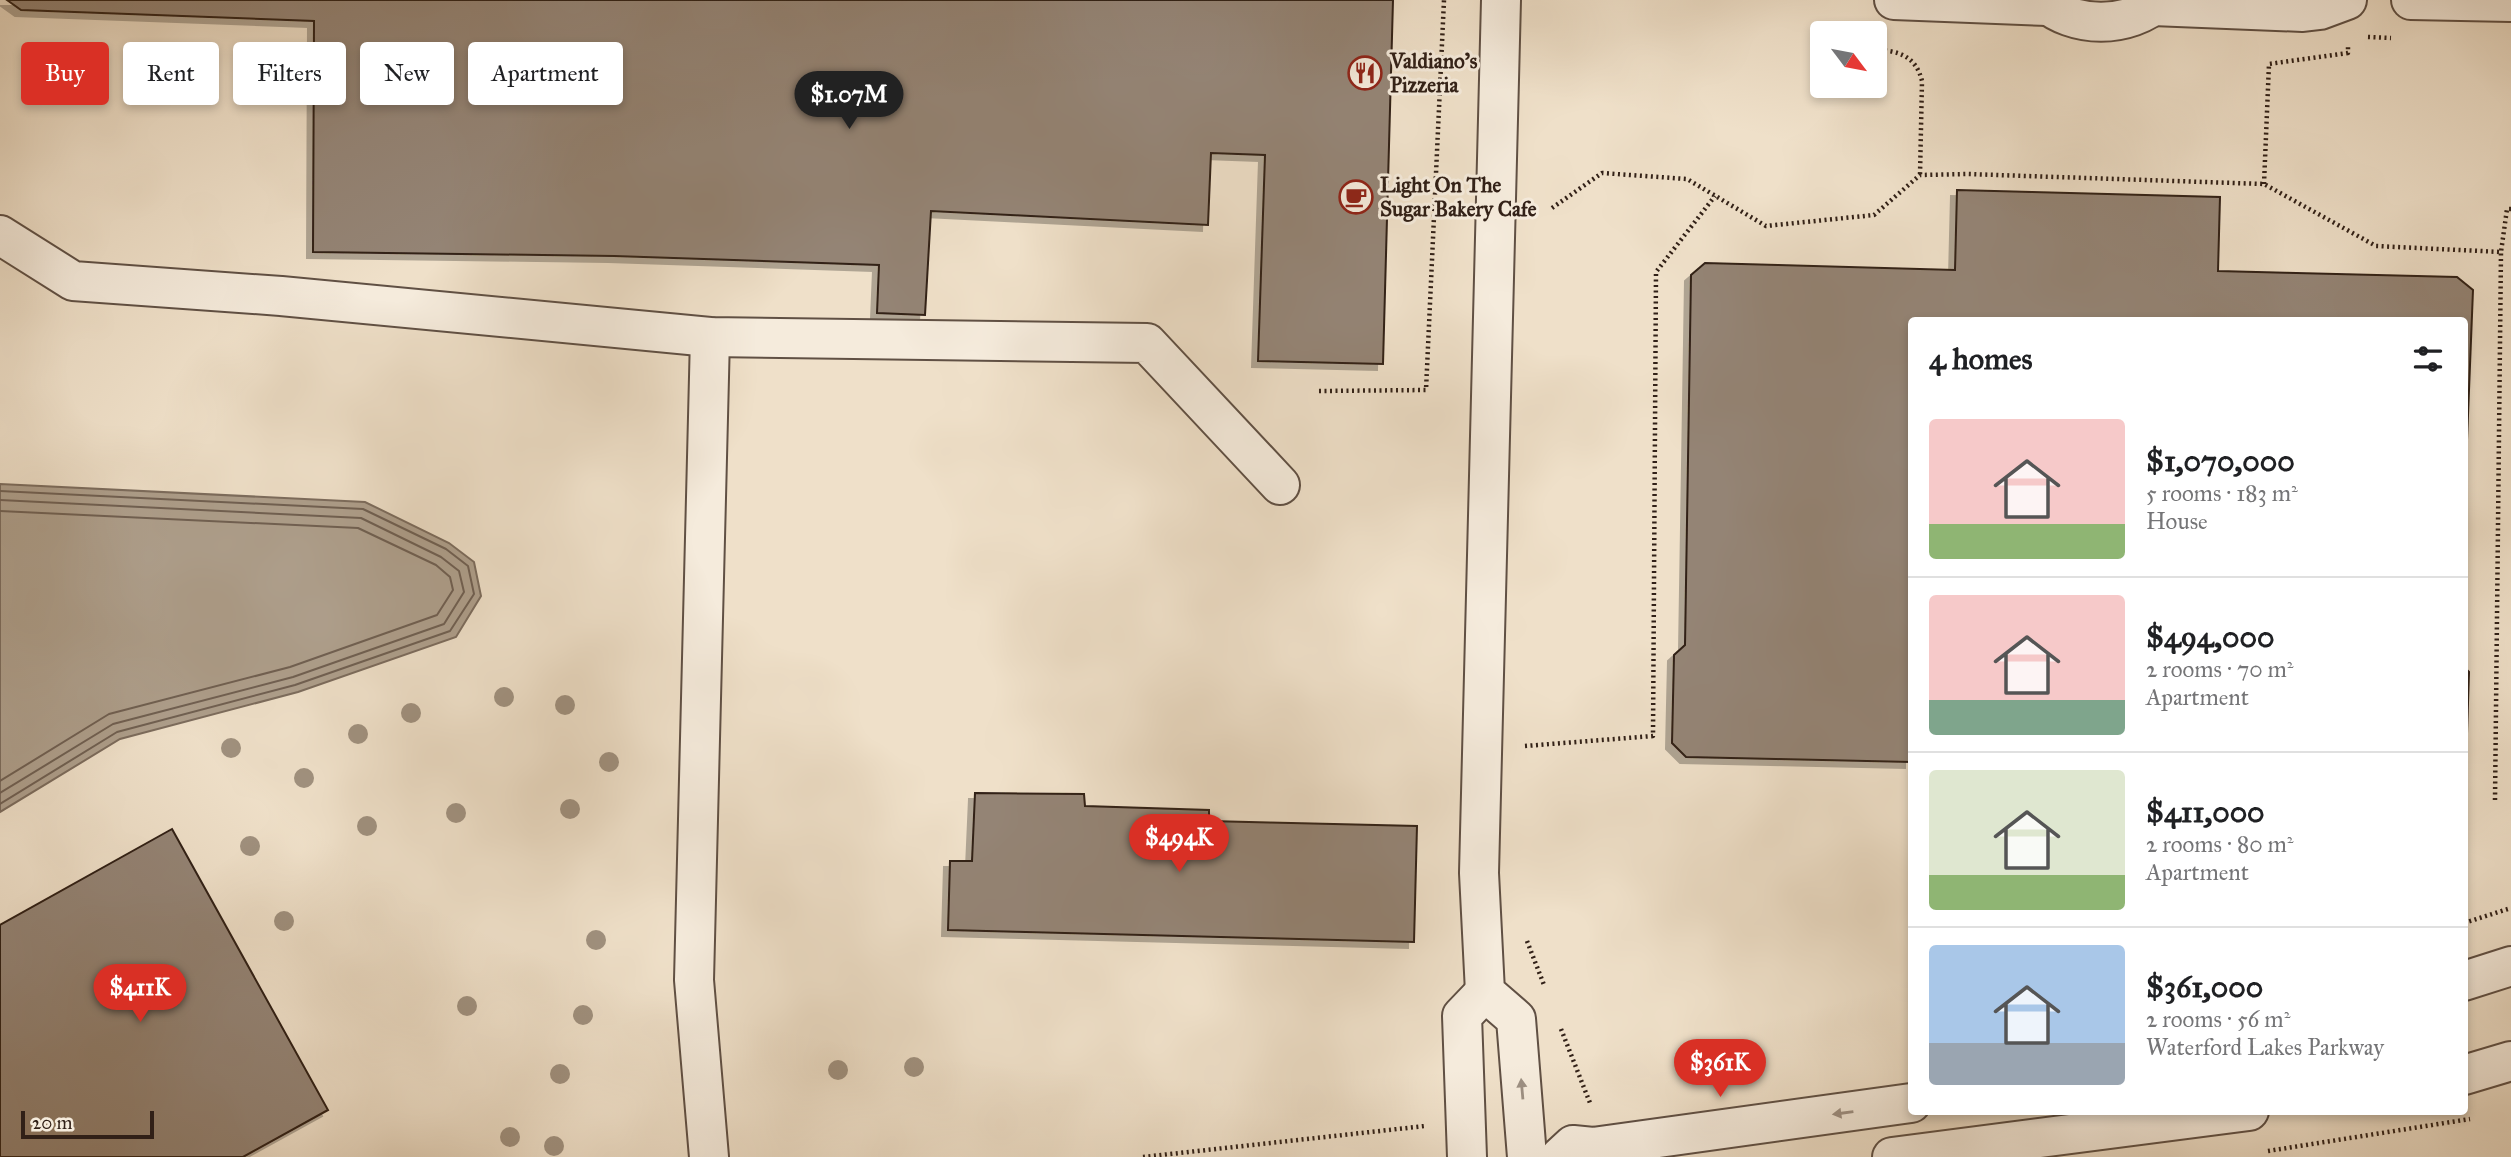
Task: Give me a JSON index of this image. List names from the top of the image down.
{
  "places": {
    "restaurant": ["Valdiano's Pizzeria"],
    "cafe": ["Light On The Sugar Bakery Cafe"]
  },
  "scale_bar": "20 m",
  "north": "bottom right",
  "page": {
    "chip": [
      "Buy",
      "Rent",
      "Filters",
      "New",
      "Apartment"
    ],
    "price": [
      "$1.07M",
      "$494K",
      "$411K",
      "$361K"
    ],
    "heading": "4 homes",
    "list": [
      {
        "name": "$1,070,000",
        "note": "5 rooms · 183 m² · House"
      },
      {
        "name": "$494,000",
        "note": "2 rooms · 70 m² · Apartment"
      },
      {
        "name": "$411,000",
        "note": "2 rooms · 80 m² · Apartment"
      },
      {
        "name": "$361,000",
        "note": "2 rooms · 56 m² · Waterford Lakes Parkway"
      }
    ],
    "scale": "20 m"
  }
}
